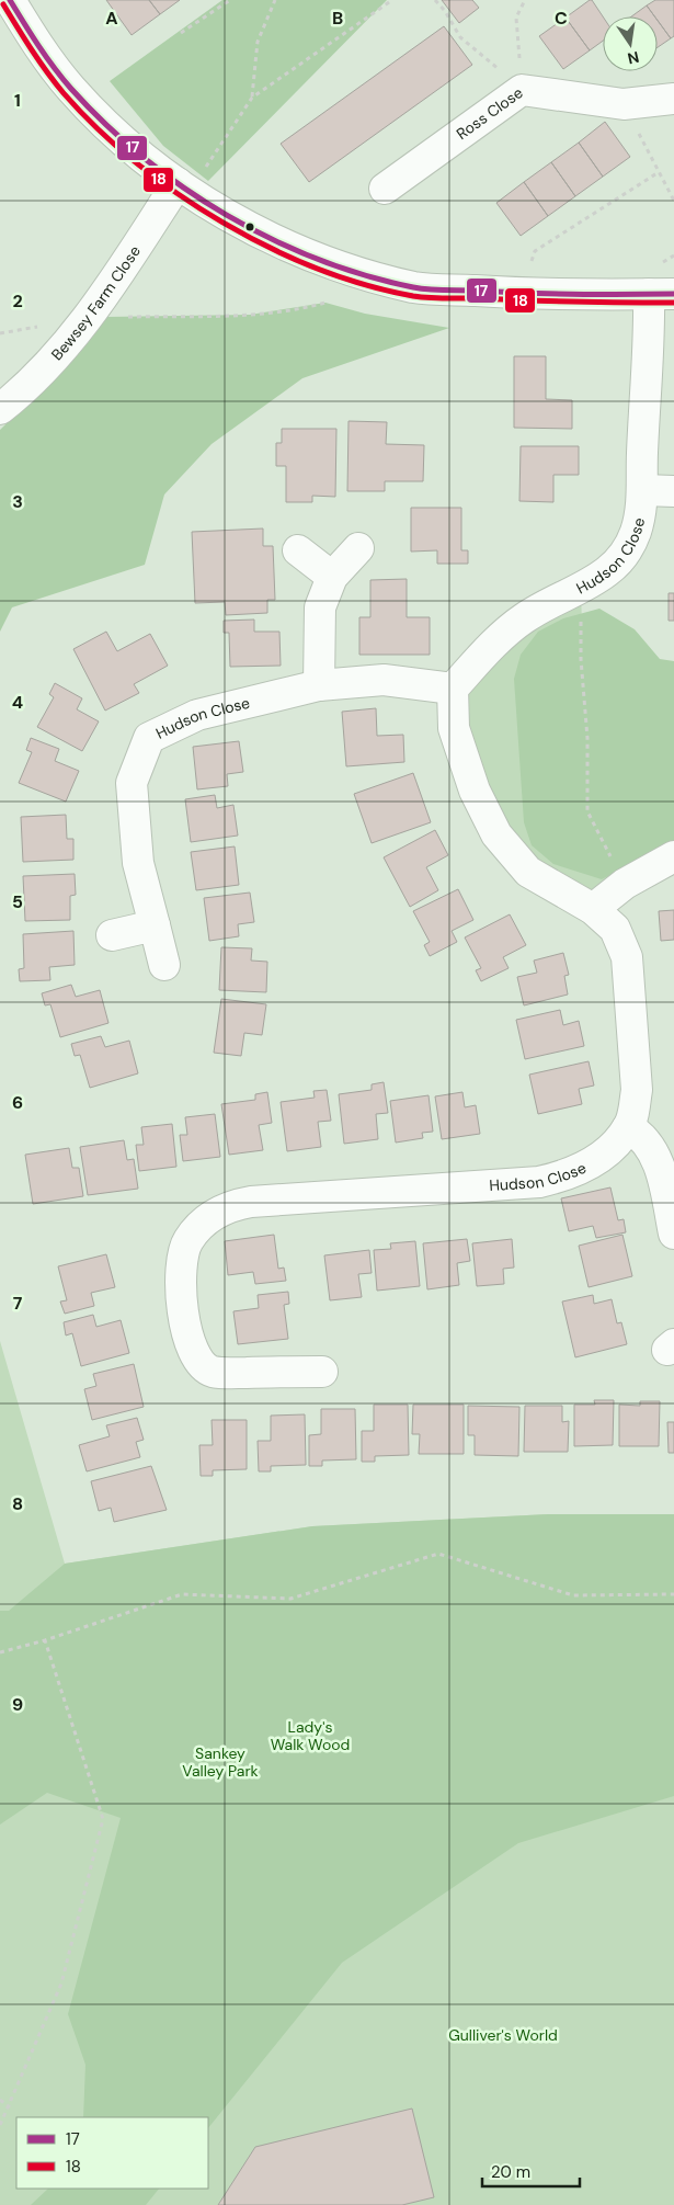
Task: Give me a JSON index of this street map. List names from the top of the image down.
{
  "streets": {
    "street": ["Ross Close", "Bewsey Farm Close", "Hudson Close"]
  },
  "parks": ["Lady's Walk Wood", "Sankey Valley Park", "Gulliver's World"],
  "lines": ["transit line 17", "transit line 18"],
  "legend": ["17", "18"],
  "scale_bar": "20 m",
  "north": "bottom",
  "grid": {
    "columns": ["A", "B", "C"],
    "rows": [
      "1",
      "2",
      "3",
      "4",
      "5",
      "6",
      "7",
      "8",
      "9"
    ]
  }
}
